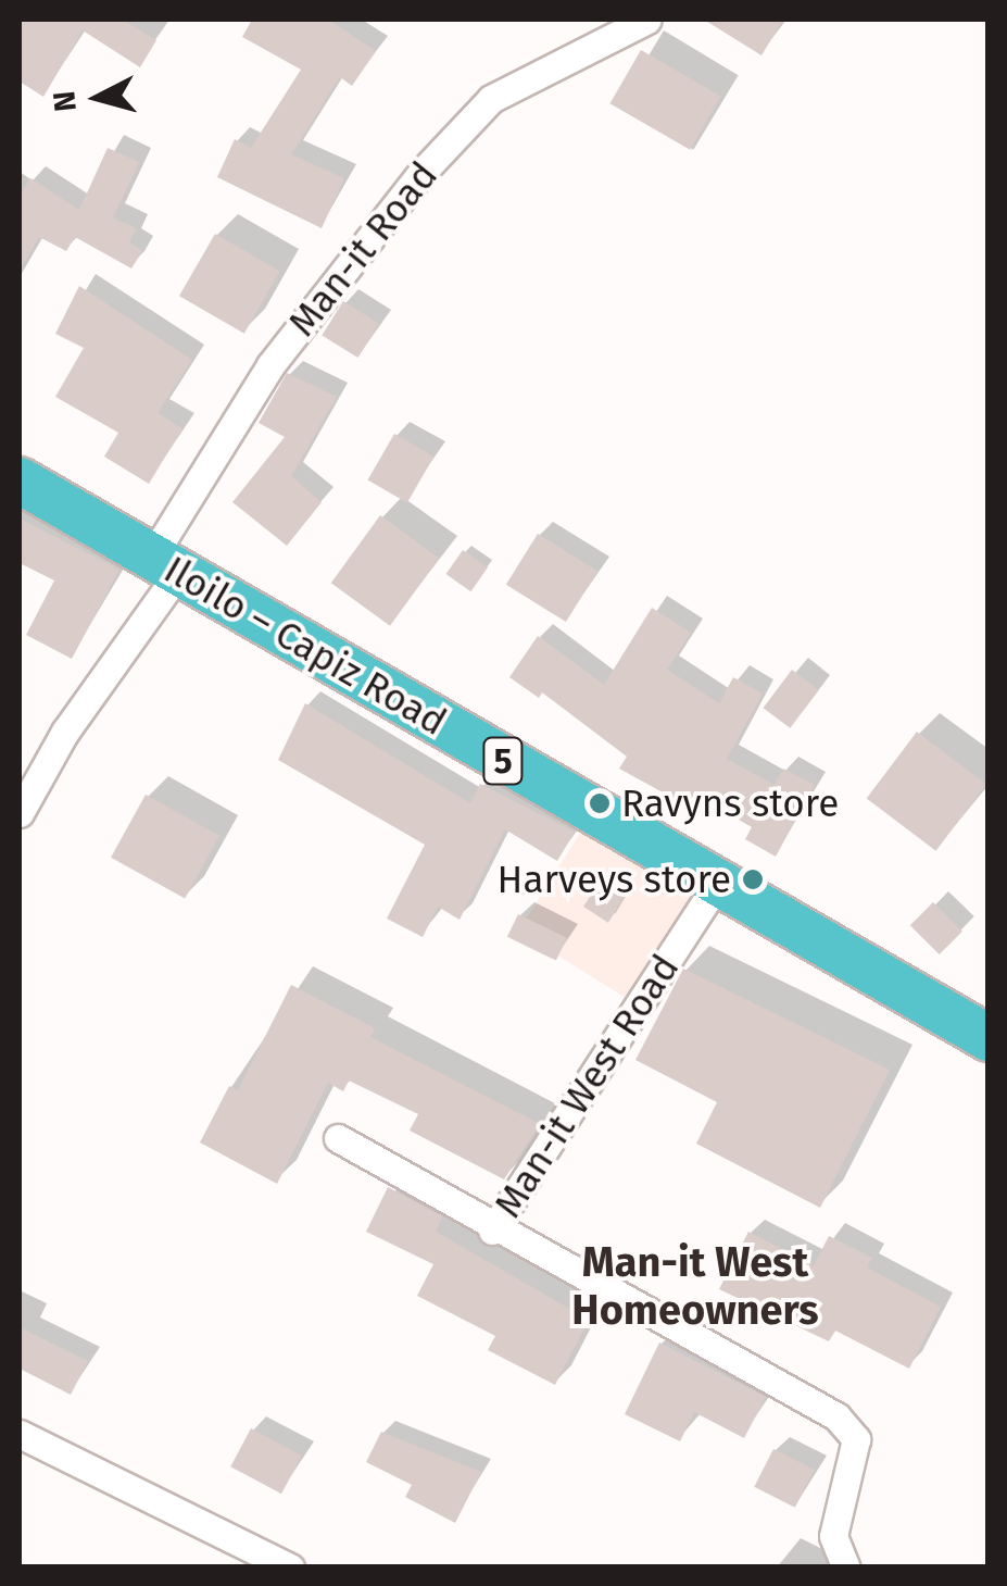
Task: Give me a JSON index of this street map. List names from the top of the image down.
{
  "streets": {
    "highway": ["Iloilo – Capiz Road", "5"],
    "street": ["Man-it Road", "Man-it West Road"]
  },
  "crossings": [
    ["Man-it Road", "Iloilo – Capiz Road"],
    ["Iloilo – Capiz Road", "Man-it West Road"]
  ],
  "districts": ["Man-it West Homeowners"],
  "places": ["Ravyns store", "Harveys store"],
  "north": "left"
}
